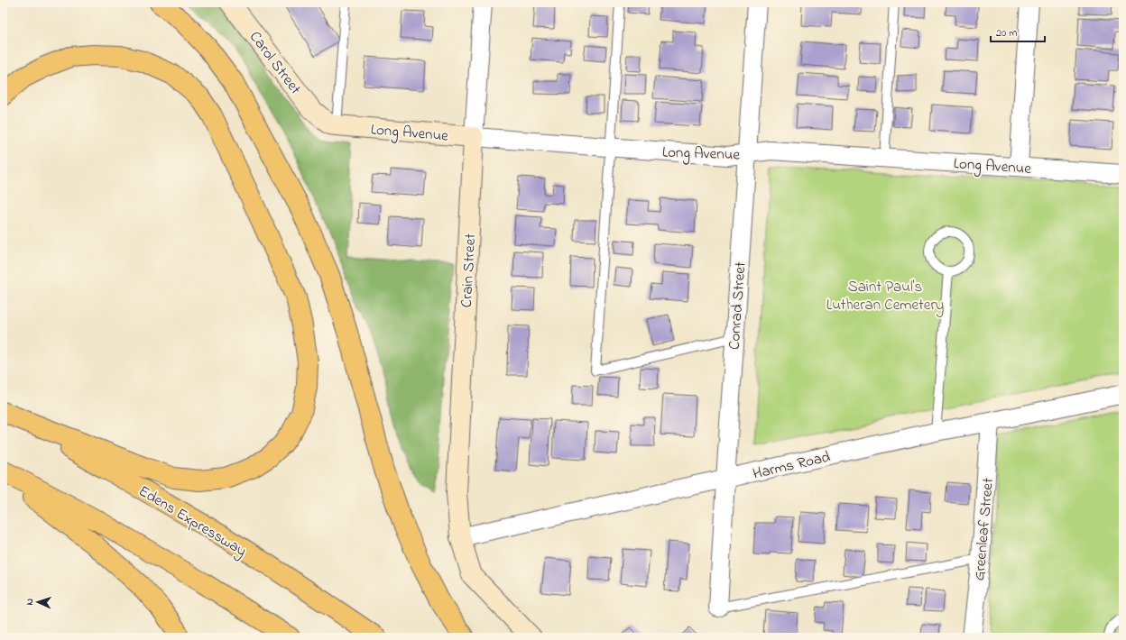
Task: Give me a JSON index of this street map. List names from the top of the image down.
{
  "streets": {
    "highway": ["Edens Expressway"],
    "street": [
      "Carol Street",
      "Long Avenue",
      "Crain Street",
      "Conrad Street",
      "Harms Road",
      "Greenleaf Street"
    ]
  },
  "crossings": [
    ["Carol Street", "Long Avenue"],
    ["Long Avenue", "Crain Street"],
    ["Long Avenue", "Conrad Street"],
    ["Crain Street", "Harms Road"],
    ["Conrad Street", "Harms Road"],
    ["Harms Road", "Greenleaf Street"]
  ],
  "parks": ["Saint Paul's Lutheran Cemetery"],
  "scale_bar": "20 m",
  "north": "left"
}
